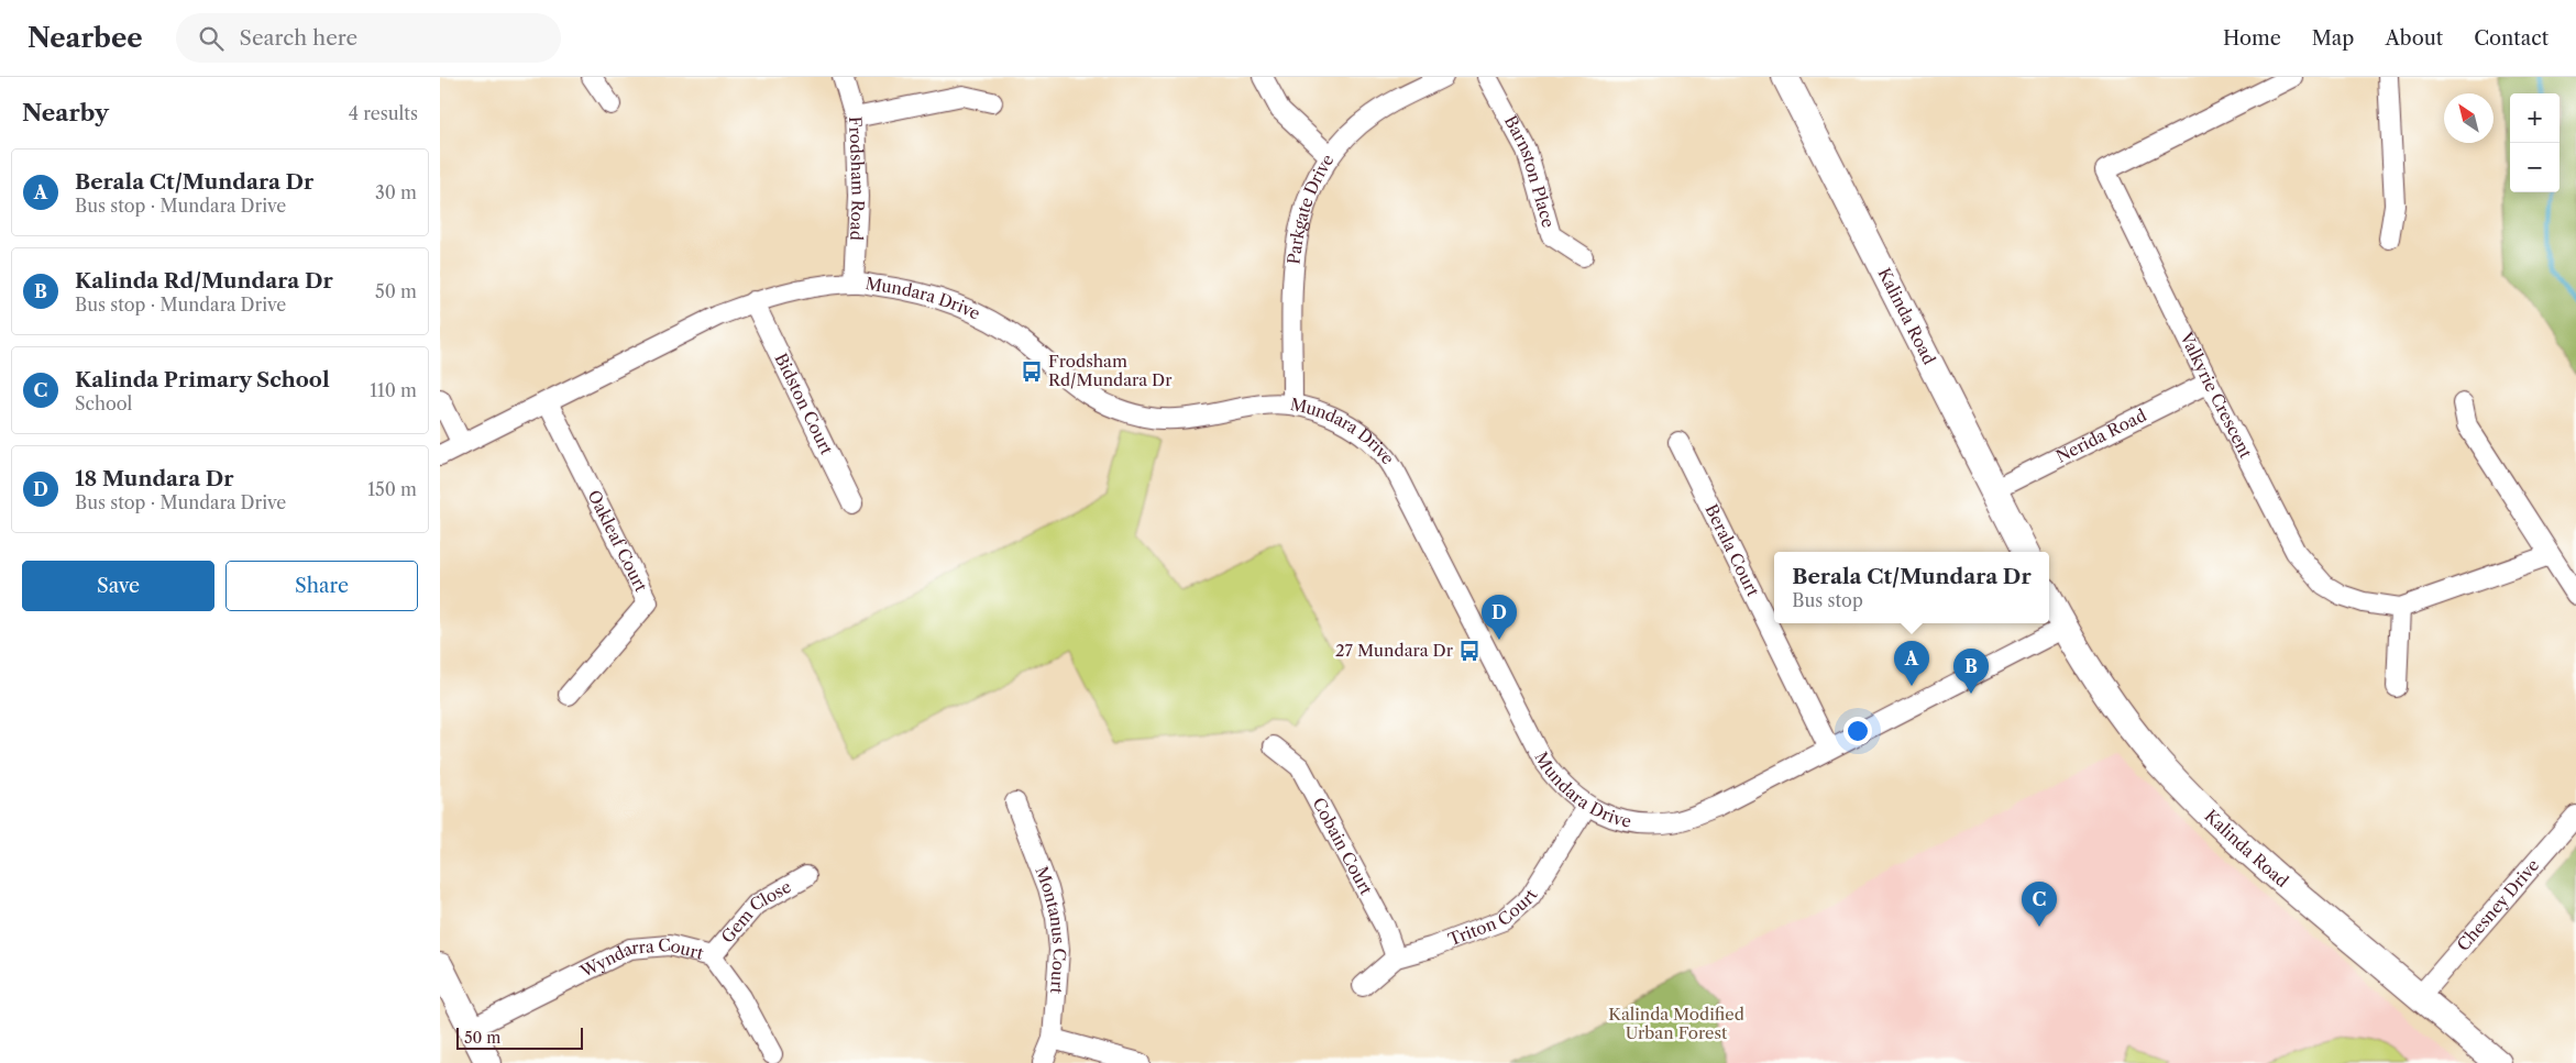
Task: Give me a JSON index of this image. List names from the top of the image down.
{
  "streets": {
    "street": [
      "Barnston Place",
      "Frodsham Road",
      "Parkgate Drive",
      "Mundara Drive",
      "Kalinda Road",
      "Valkyrie Crescent",
      "Bidston Court",
      "Nerida Road",
      "Oakleaf Court",
      "Berala Court",
      "Cobain Court",
      "Chesney Drive",
      "Gem Close",
      "Triton Court",
      "Montanus Court",
      "Wyndarra Court"
    ]
  },
  "crossings": [
    ["Frodsham Road", "Mundara Drive"],
    ["Parkgate Drive", "Mundara Drive"],
    ["Mundara Drive", "Kalinda Road"],
    ["Mundara Drive", "Bidston Court"],
    ["Mundara Drive", "Oakleaf Court"],
    ["Mundara Drive", "Berala Court"],
    ["Mundara Drive", "Triton Court"],
    ["Kalinda Road", "Nerida Road"],
    ["Kalinda Road", "Chesney Drive"],
    ["Valkyrie Crescent", "Nerida Road"],
    ["Cobain Court", "Triton Court"],
    ["Gem Close", "Wyndarra Court"]
  ],
  "parks": ["Kalinda Modified Urban Forest"],
  "places": {
    "bus stop": ["Frodsham Rd/Mundara Dr", "27 Mundara Dr"]
  },
  "scale_bar": "50 m",
  "north": "top left",
  "page": {
    "header": "Nearbee",
    "search": "Search here",
    "nav": [
      "Home",
      "Map",
      "About",
      "Contact"
    ],
    "heading": ["Nearby", "4 results"],
    "map_buttons": ["+", "−"],
    "list": [
      {
        "mark": "A",
        "name": "Berala Ct/Mundara Dr",
        "note": "Bus stop · Mundara Drive",
        "value": "30 m"
      },
      {
        "mark": "B",
        "name": "Kalinda Rd/Mundara Dr",
        "note": "Bus stop · Mundara Drive",
        "value": "50 m"
      },
      {
        "mark": "C",
        "name": "Kalinda Primary School",
        "note": "School",
        "value": "110 m"
      },
      {
        "mark": "D",
        "name": "18 Mundara Dr",
        "note": "Bus stop · Mundara Drive",
        "value": "150 m"
      }
    ],
    "buttons": ["Save", "Share"],
    "popup": ["Berala Ct/Mundara Dr", "Bus stop"],
    "pins": [
      "D",
      "A",
      "B",
      "C"
    ],
    "scale": "50 m"
  }
}
